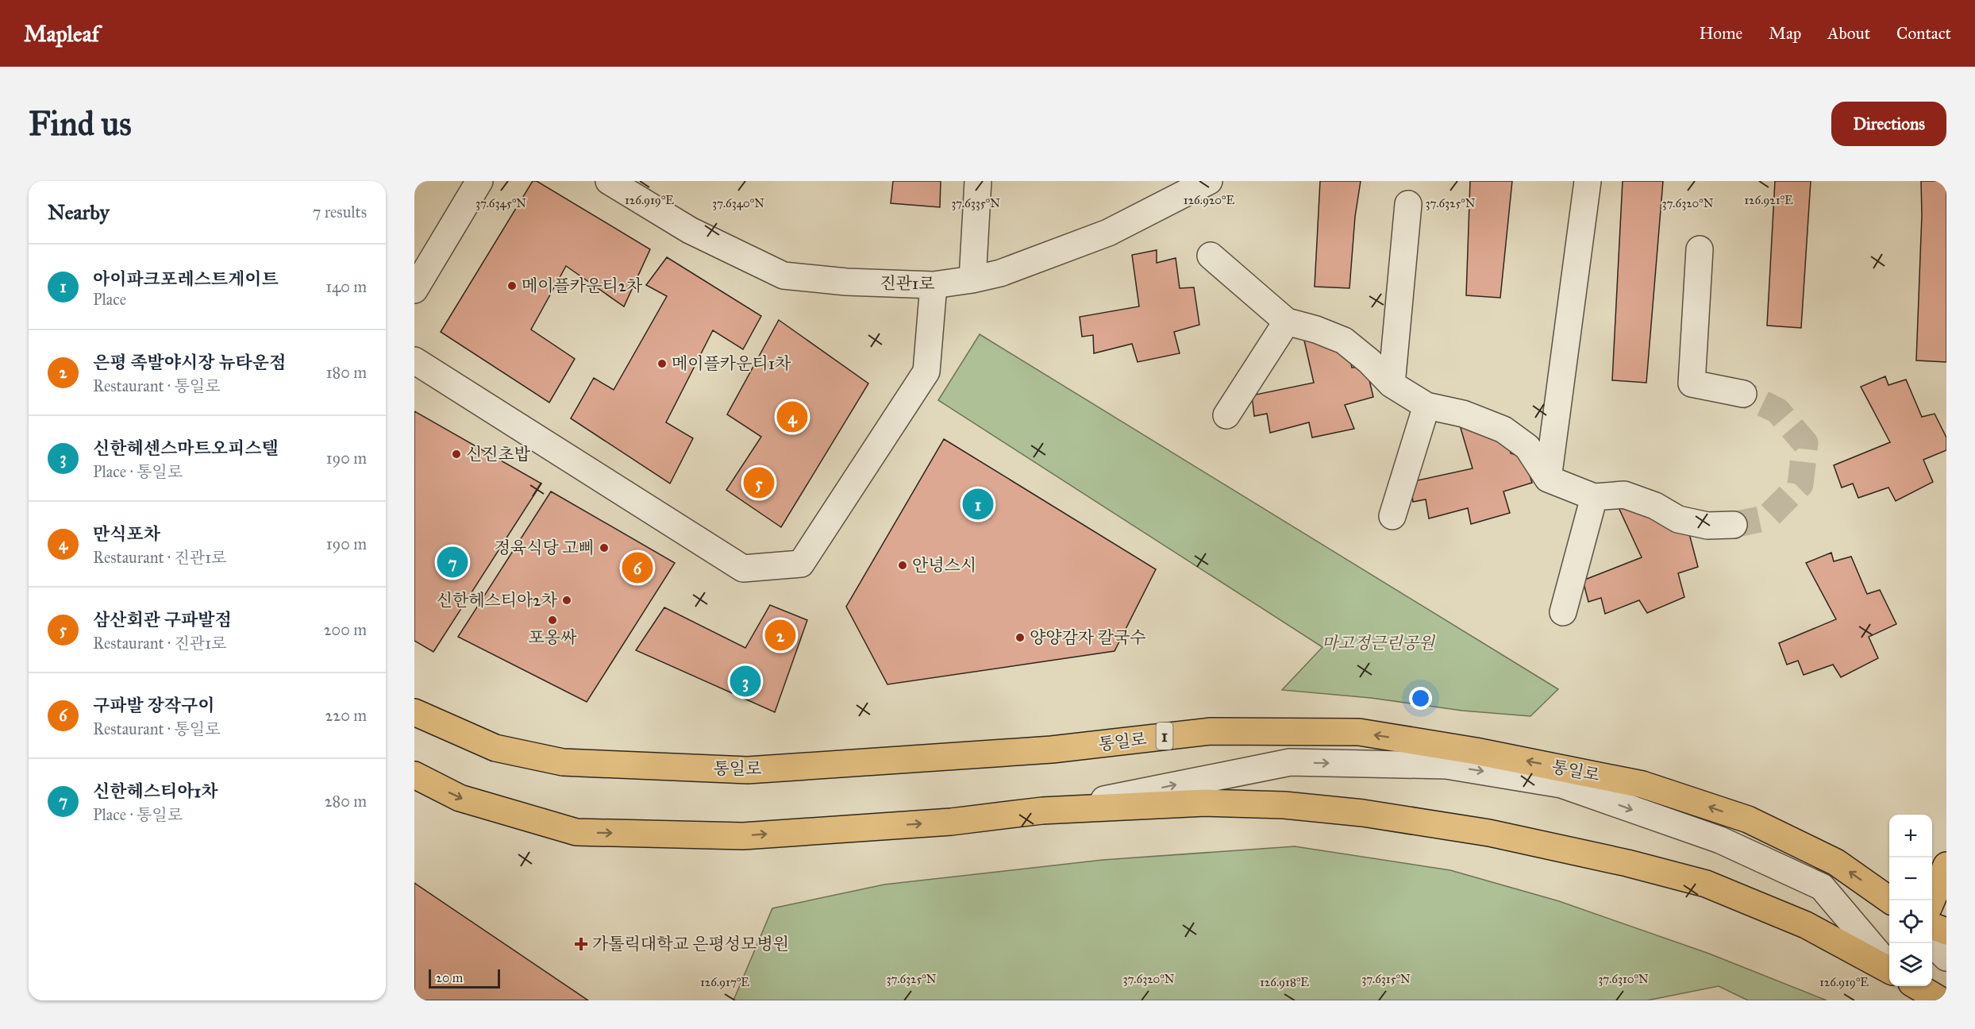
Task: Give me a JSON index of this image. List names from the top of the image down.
{
  "streets": {
    "main road": ["1", "통일로"],
    "street": ["진관1로"]
  },
  "parks": ["마고정근린공원"],
  "places": {
    "other": [
      "메이플카운티2차",
      "메이플카운티1차",
      "신진초밥",
      "정육식당 고삐",
      "안녕스시",
      "신한헤스티아2차",
      "포옹싸",
      "양양감자 칼국수"
    ],
    "health": ["가톨릭대학교 은평성모병원"]
  },
  "scale_bar": "20 m",
  "page": {
    "header": "Mapleaf",
    "nav": [
      "Home",
      "Map",
      "About",
      "Contact"
    ],
    "buttons": "Directions",
    "title": "Find us",
    "heading": ["Nearby", "7 results"],
    "list": [
      {
        "mark": "1",
        "name": "아이파크포레스트게이트",
        "note": "Place",
        "value": "140 m"
      },
      {
        "mark": "2",
        "name": "은평 족발야시장 뉴타운점",
        "note": "Restaurant · 통일로",
        "value": "180 m"
      },
      {
        "mark": "3",
        "name": "신한헤센스마트오피스텔",
        "note": "Place · 통일로",
        "value": "190 m"
      },
      {
        "mark": "4",
        "name": "만식포차",
        "note": "Restaurant · 진관1로",
        "value": "190 m"
      },
      {
        "mark": "5",
        "name": "삼산회관 구파발점",
        "note": "Restaurant · 진관1로",
        "value": "200 m"
      },
      {
        "mark": "6",
        "name": "구파발 장작구이",
        "note": "Restaurant · 통일로",
        "value": "220 m"
      },
      {
        "mark": "7",
        "name": "신한헤스티아1차",
        "note": "Place · 통일로",
        "value": "280 m"
      }
    ],
    "pins": [
      "4",
      "5",
      "1",
      "7",
      "6",
      "2",
      "3"
    ],
    "map_buttons": ["+", "−"],
    "scale": "20 m"
  },
  "coordinates": [
    "126.919°E",
    "126.920°E",
    "126.921°E",
    "37.6340°N",
    "37.6335°N",
    "37.6325°N",
    "37.6320°N",
    "37.6345°N",
    "37.6315°N",
    "37.6310°N",
    "126.917°E",
    "126.918°E"
  ]
}
